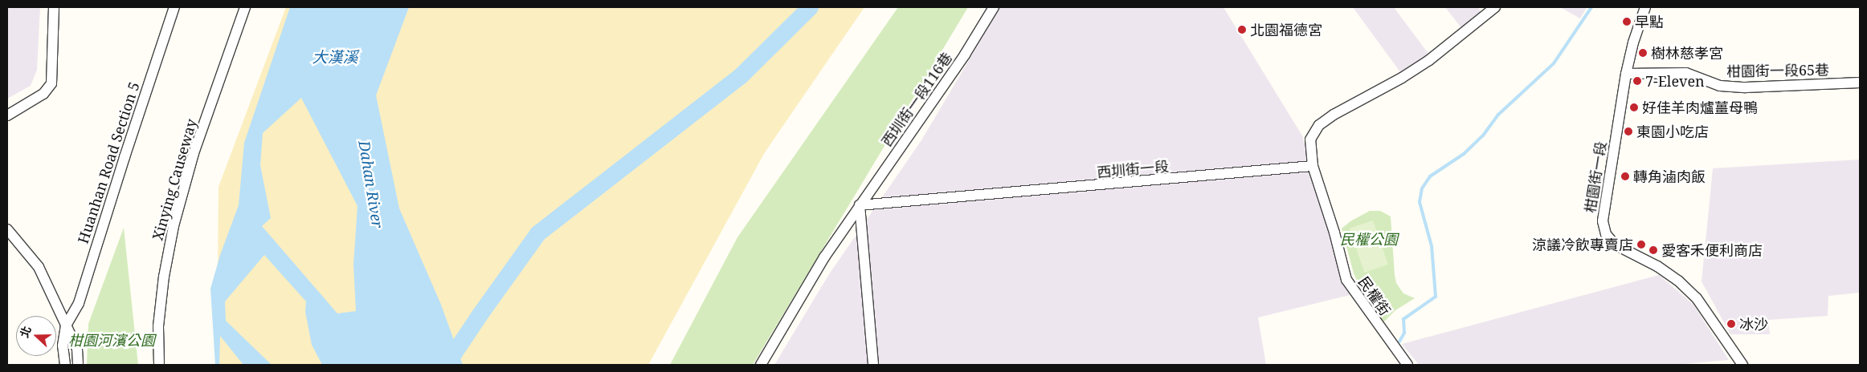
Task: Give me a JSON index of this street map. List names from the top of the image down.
{
  "streets": {
    "street": [
      "柑園街一段65巷",
      "西圳街一段116巷",
      "Huanhan Road Section 5",
      "西圳街一段",
      "柑園街一段",
      "Xinying Causeway",
      "民權街"
    ]
  },
  "crossings": [
    ["柑園街一段65巷", "柑園街一段"],
    ["西圳街一段116巷", "西圳街一段"],
    ["西圳街一段", "民權街"]
  ],
  "water": ["大漢溪", "Dahan River"],
  "parks": ["民權公園", "柑園河濱公園"],
  "places": [
    "早點",
    "北園福德宮",
    "樹林慈孝宮",
    "7-Eleven",
    "好佳羊肉爐薑母鴨",
    "東園小吃店",
    "轉角滷肉飯",
    "涼議冷飲專賣店",
    "愛客禾便利商店",
    "冰沙"
  ],
  "north": "left"
}
